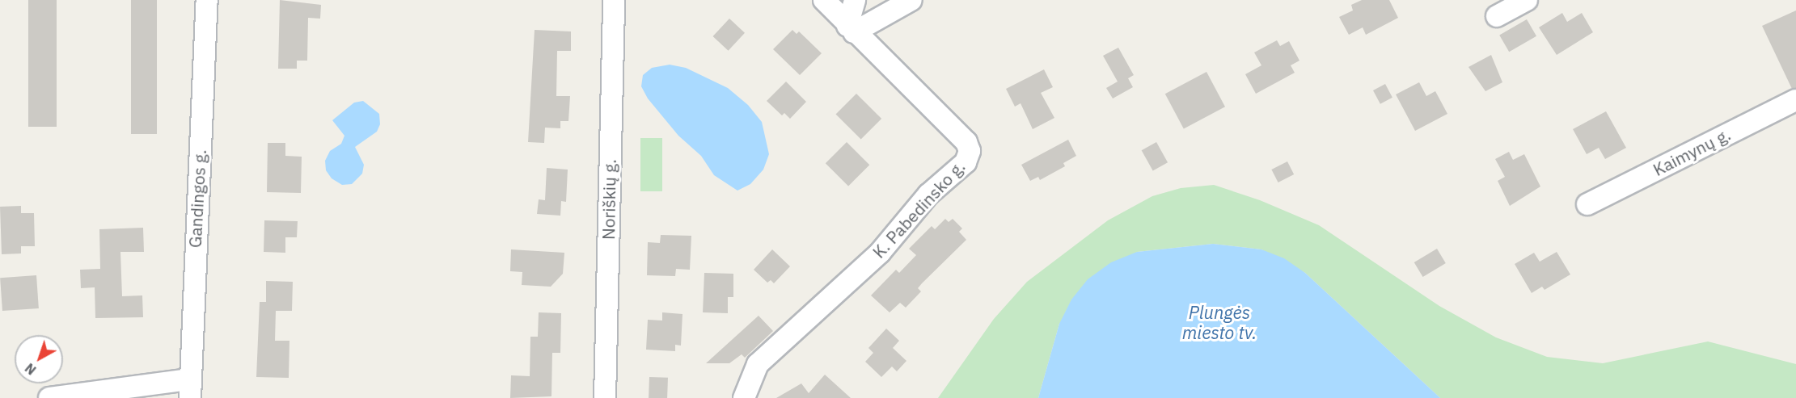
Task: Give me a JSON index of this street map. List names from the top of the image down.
{
  "streets": {
    "street": [
      "Kaimynų g.",
      "Gandingos g.",
      "Noriškių g.",
      "K. Pabedinsko g."
    ]
  },
  "water": ["Plungės miesto tv."],
  "north": "bottom left"
}
